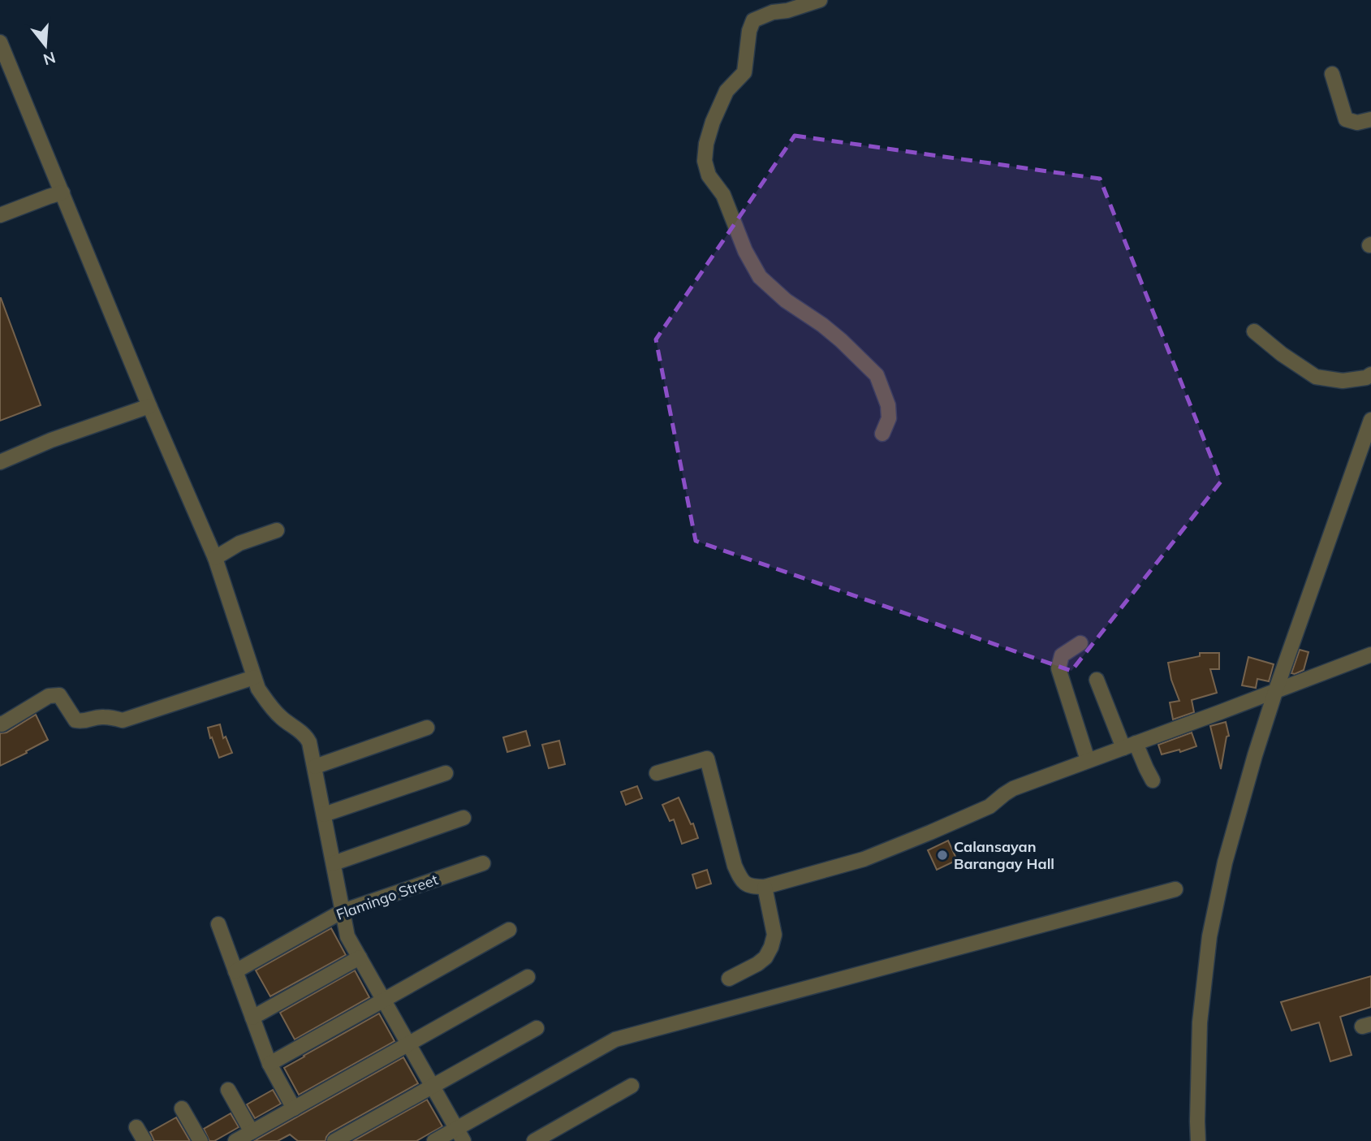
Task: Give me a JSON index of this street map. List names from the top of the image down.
{
  "streets": {
    "street": ["Flamingo Street"]
  },
  "places": ["Calansayan Barangay Hall"],
  "north": "bottom"
}
